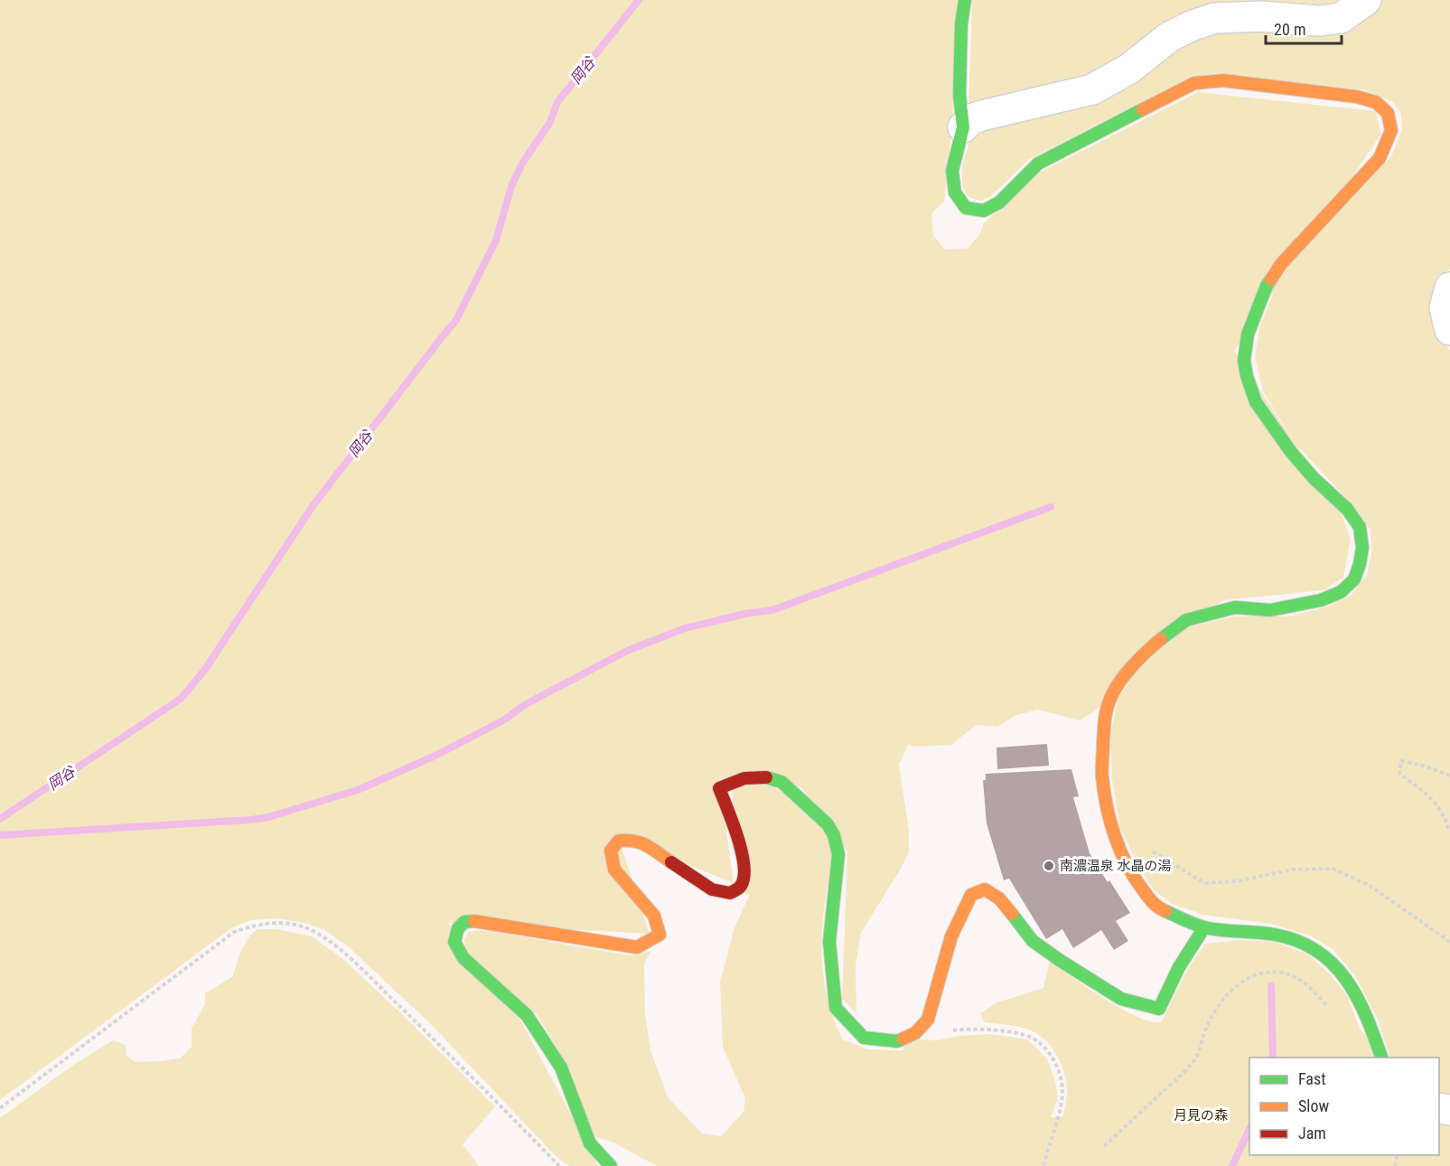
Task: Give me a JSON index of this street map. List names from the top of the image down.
{
  "water": ["岡谷"],
  "parks": ["月見の森"],
  "places": ["南濃温泉 水晶の湯"],
  "legend": ["Fast", "Slow", "Jam"],
  "scale_bar": "20 m"
}
